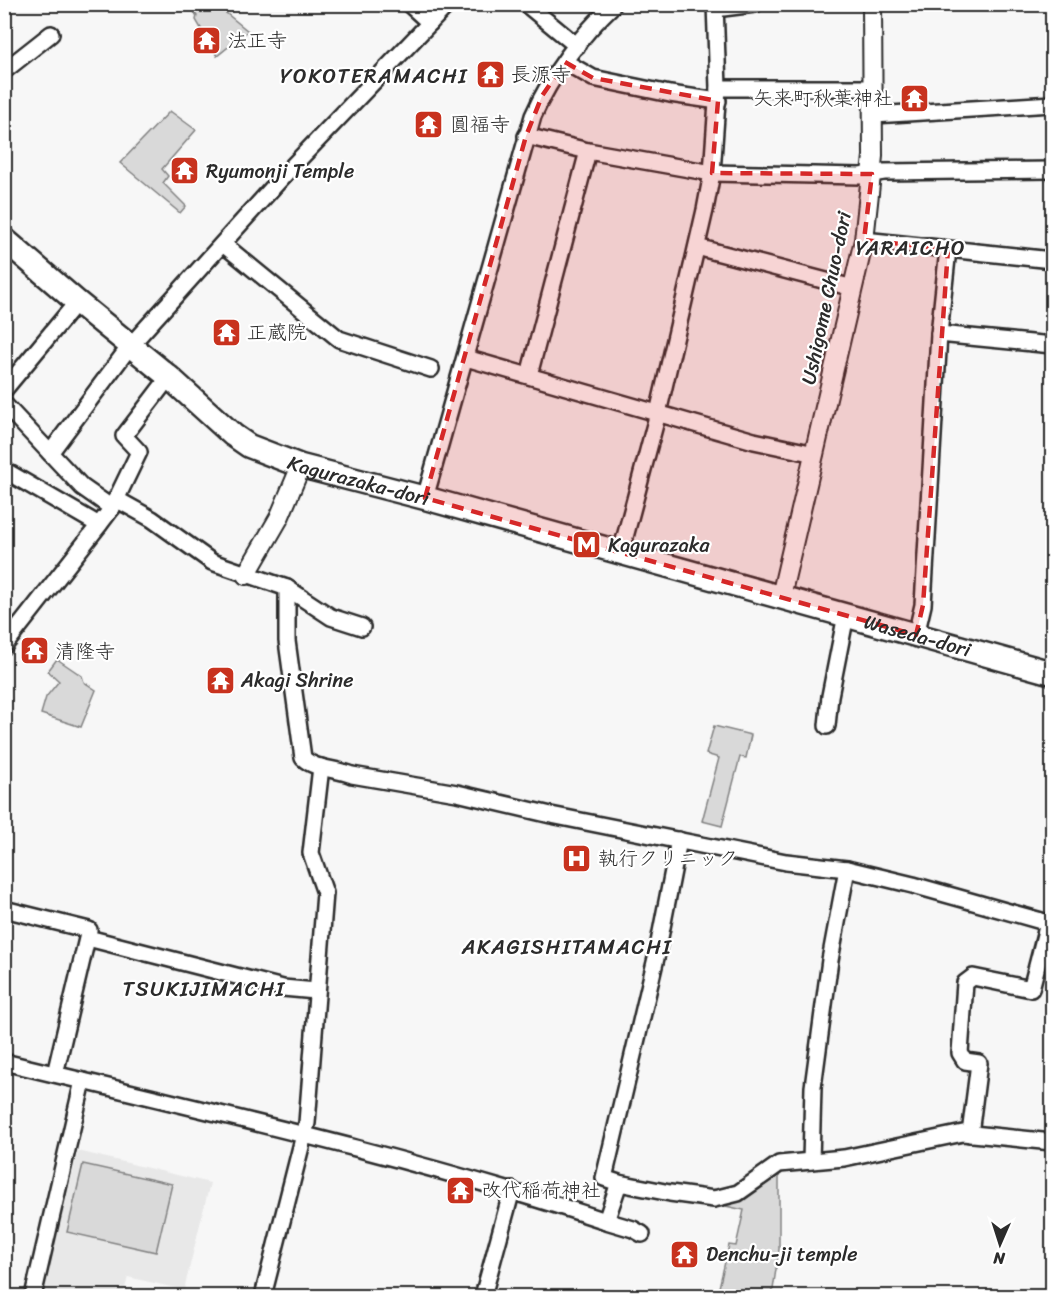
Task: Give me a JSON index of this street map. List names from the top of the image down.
{
  "streets": {
    "main road": ["Kagurazaka-dori", "Waseda-dori"],
    "street": ["Ushigome Chuo-dori"]
  },
  "crossings": [
    ["Ushigome Chuo-dori", "Kagurazaka-dori"],
    ["Ushigome Chuo-dori", "Waseda-dori"],
    ["Kagurazaka-dori", "Waseda-dori"]
  ],
  "districts": [
    "YOKOTERAMACHI",
    "YARAICHO",
    "AKAGISHITAMACHI",
    "TSUKIJIMACHI"
  ],
  "places": {
    "temple": [
      "法正寺",
      "長源寺",
      "矢来町秋葉神社",
      "圓福寺",
      "Ryumonji Temple",
      "正蔵院",
      "清隆寺",
      "Akagi Shrine",
      "改代稲荷神社",
      "Denchu-ji temple"
    ],
    "metro station": ["Kagurazaka"],
    "hospital": ["執行クリニック"]
  },
  "north": "bottom"
}
